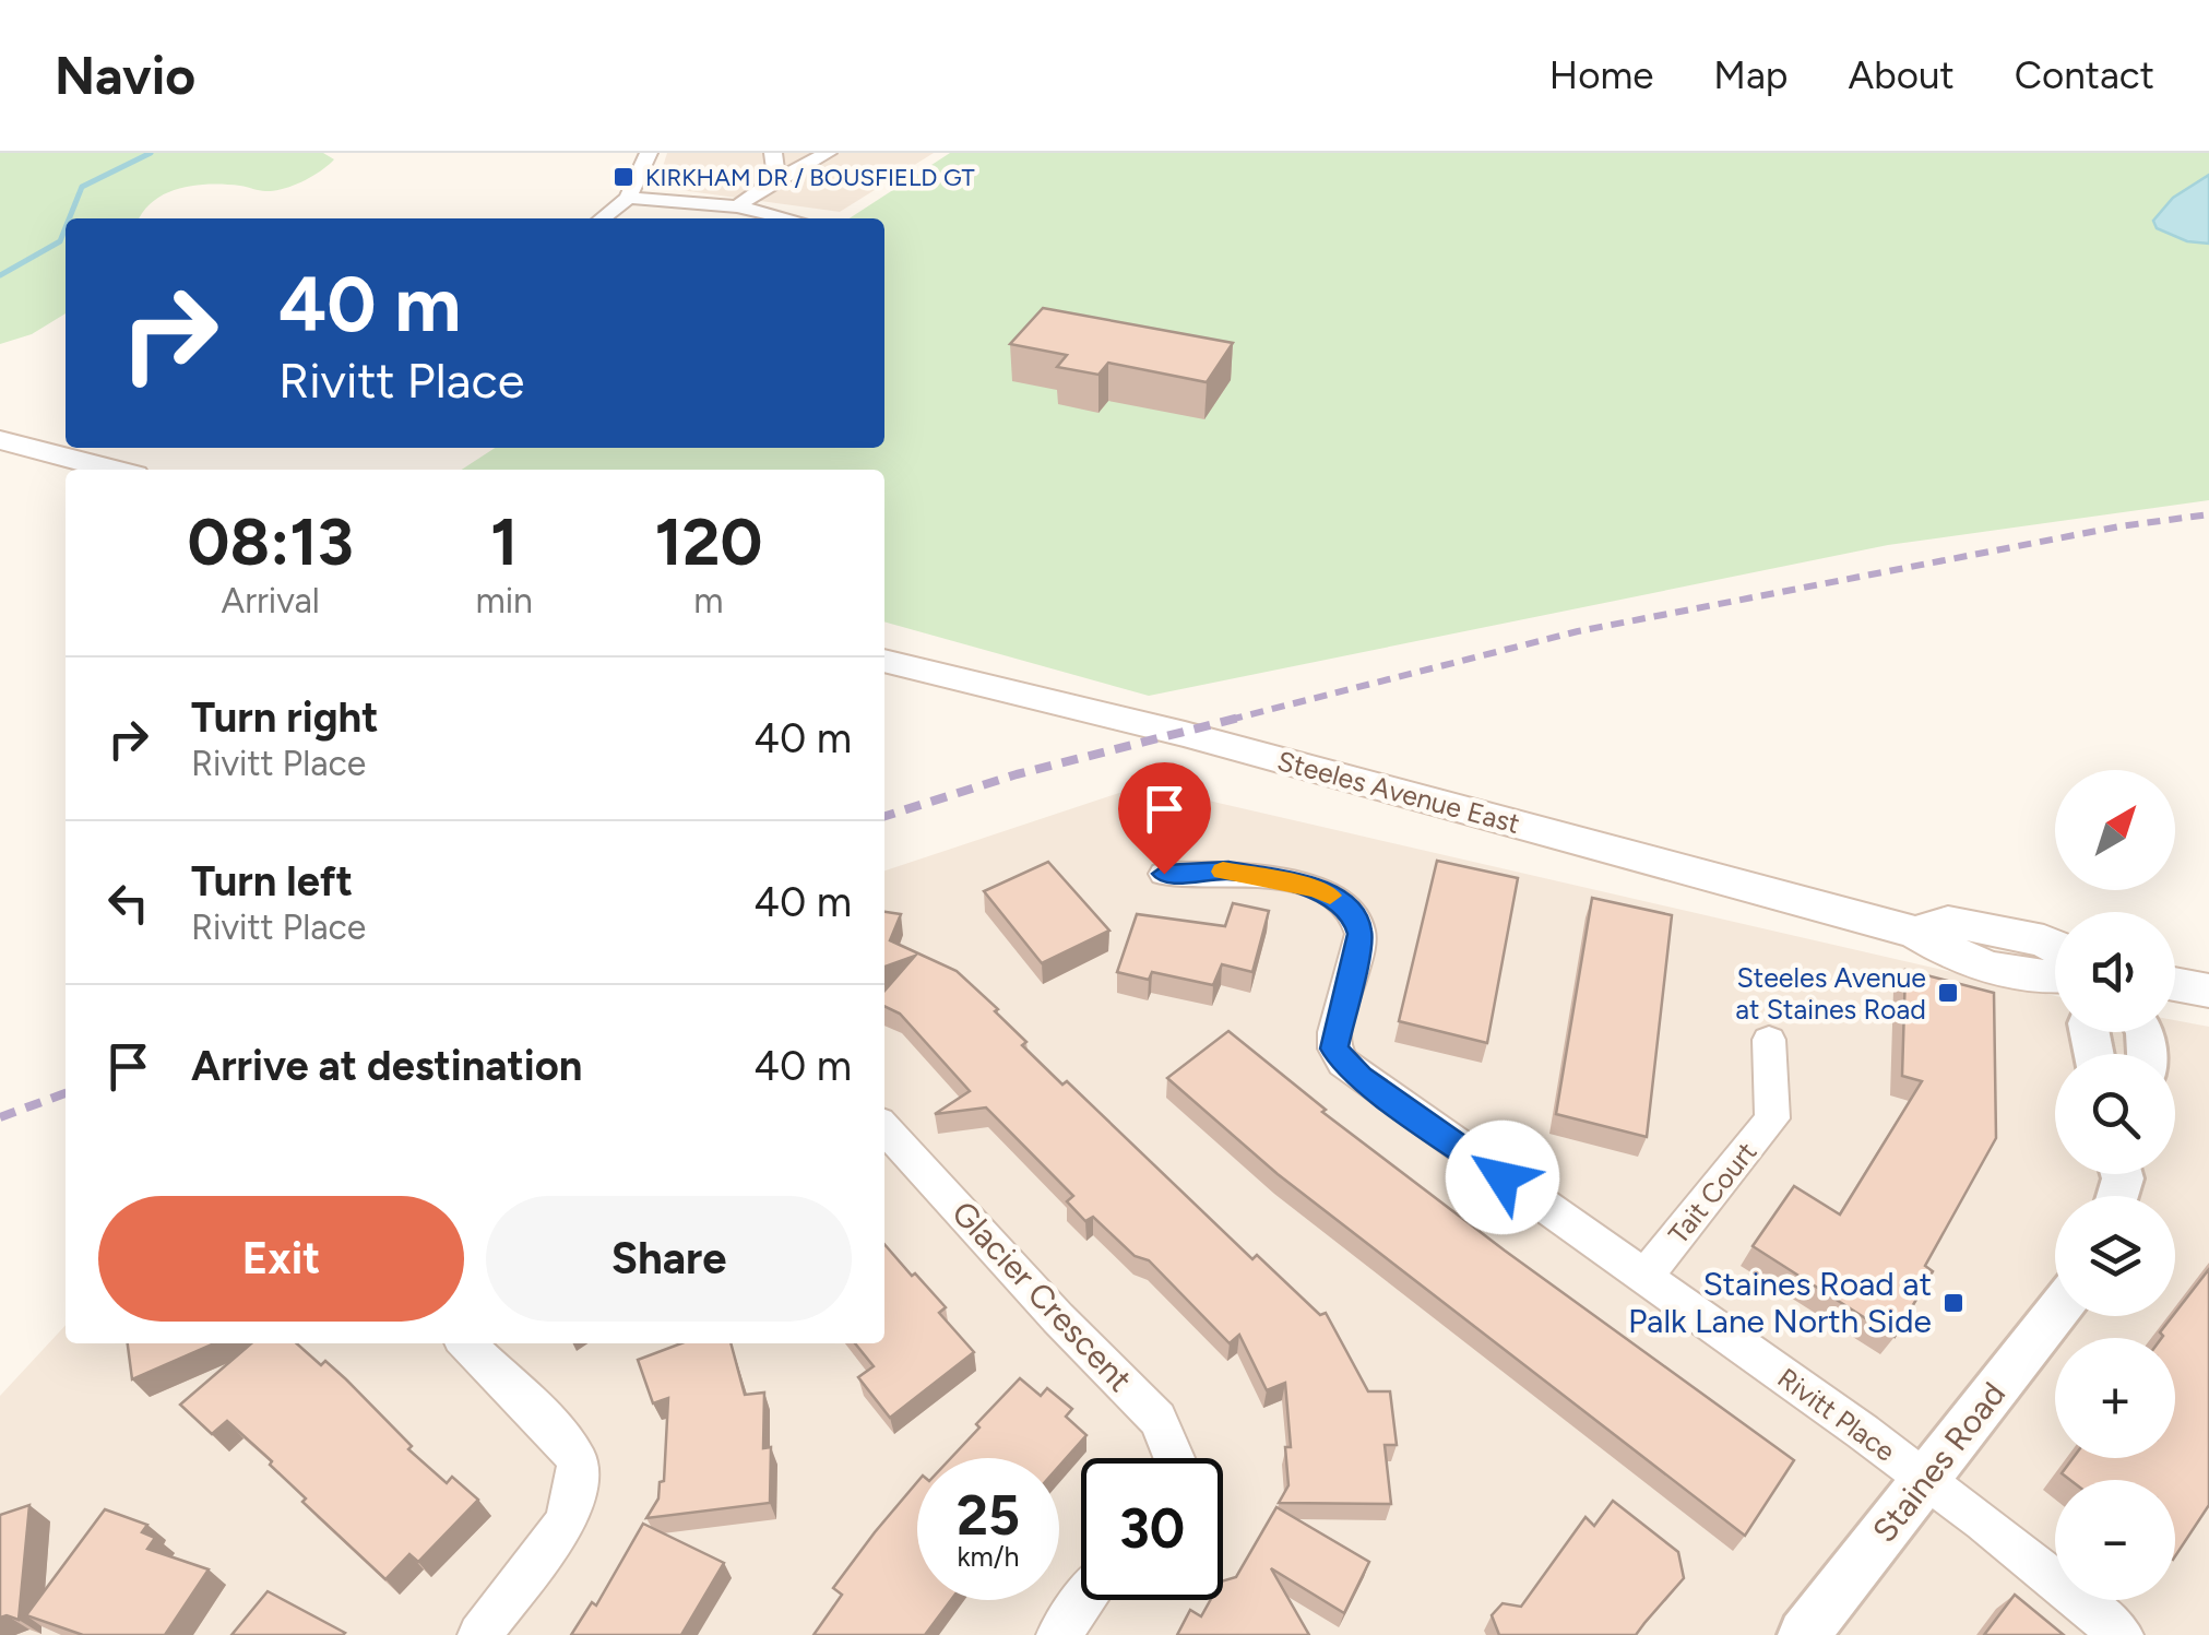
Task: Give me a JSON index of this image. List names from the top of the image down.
{
  "streets": {
    "main road": ["Steeles Avenue East"],
    "street": [
      "Tait Court",
      "Glacier Crescent",
      "Rivitt Place",
      "Staines Road"
    ]
  },
  "crossings": [
    ["Tait Court", "Rivitt Place"],
    ["Rivitt Place", "Staines Road"]
  ],
  "places": {
    "transit": ["KIRKHAM DR / BOUSFIELD GT", "Steeles Avenue at Staines Road", "Staines Road at Palk Lane North Side"]
  },
  "north": "top right",
  "page": {
    "header": "Navio",
    "nav": [
      "Home",
      "Map",
      "About",
      "Contact"
    ],
    "turn": ["40 m", "Rivitt Place"],
    "eta": [
      "08:13",
      "Arrival",
      "1",
      "min",
      "120",
      "m"
    ],
    "list": [
      {
        "name": "Turn right",
        "note": "Rivitt Place",
        "value": "40 m"
      },
      {
        "name": "Turn left",
        "note": "Rivitt Place",
        "value": "40 m"
      },
      {
        "name": "Arrive at destination",
        "value": "40 m"
      }
    ],
    "map_buttons": ["+", "−"],
    "buttons": ["Exit", "Share"],
    "speed": "25 km/h",
    "limit": "30"
  }
}
